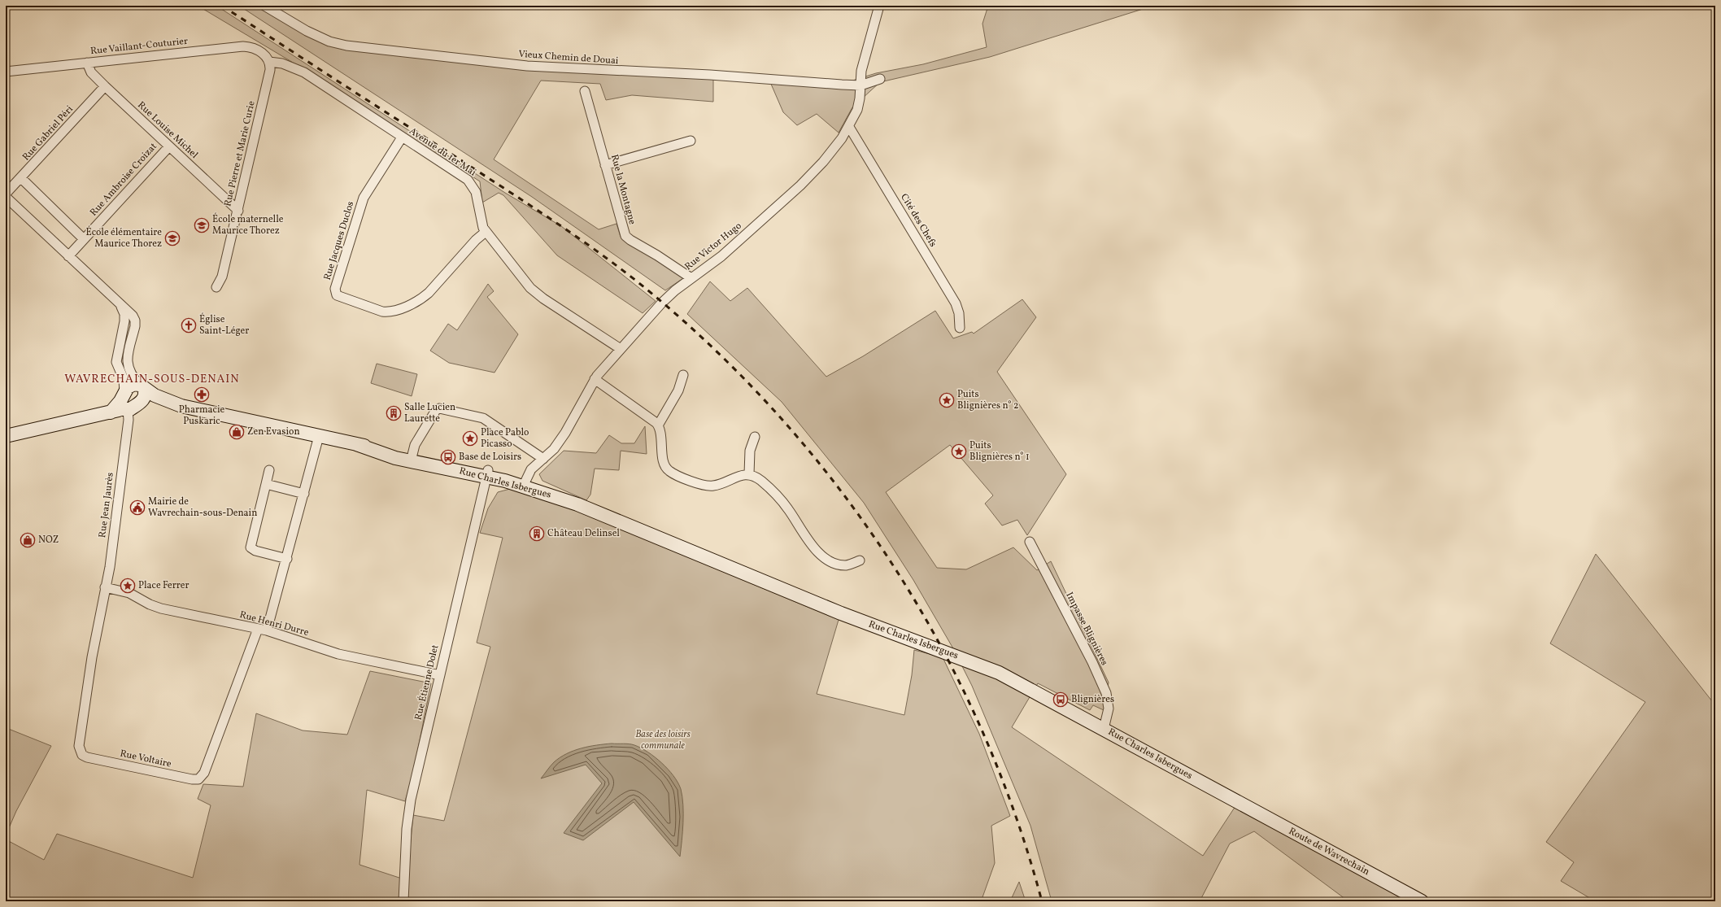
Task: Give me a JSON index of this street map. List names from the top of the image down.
{
  "streets": {
    "main road": ["Rue Charles Isbergues", "Route de Wavrechain"],
    "street": [
      "Rue Vaillant-Couturier",
      "Vieux Chemin de Douai",
      "Rue Louise Michel",
      "Rue Gabriel Péri",
      "Avenue du 1er Mai",
      "Rue Pierre et Marie Curie",
      "Rue Ambroise Croizat",
      "Rue la Montagne",
      "Cité des Chefs",
      "Rue Jacques Duclos",
      "Rue Victor Hugo",
      "Rue Jean Jaurès",
      "Rue Henri Durre",
      "Impasse Blignières",
      "Rue Étienne Dolet",
      "Rue Voltaire"
    ]
  },
  "crossings": [
    ["Rue Vaillant-Couturier", "Rue Louise Michel"],
    ["Rue Vaillant-Couturier", "Avenue du 1er Mai"],
    ["Rue Vaillant-Couturier", "Rue Pierre et Marie Curie"],
    ["Vieux Chemin de Douai", "Rue Victor Hugo"],
    ["Rue Louise Michel", "Rue Gabriel Péri"],
    ["Rue Louise Michel", "Rue Pierre et Marie Curie"],
    ["Rue Louise Michel", "Rue Ambroise Croizat"],
    ["Avenue du 1er Mai", "Rue Pierre et Marie Curie"],
    ["Avenue du 1er Mai", "Rue Jacques Duclos"],
    ["Avenue du 1er Mai", "Rue Victor Hugo"],
    ["Rue la Montagne", "Rue Victor Hugo"],
    ["Cité des Chefs", "Rue Victor Hugo"],
    ["Rue Victor Hugo", "Rue Charles Isbergues"],
    ["Rue Charles Isbergues", "Rue Jean Jaurès"],
    ["Rue Charles Isbergues", "Impasse Blignières"],
    ["Rue Charles Isbergues", "Rue Étienne Dolet"],
    ["Rue Charles Isbergues", "Route de Wavrechain"],
    ["Rue Jean Jaurès", "Rue Henri Durre"],
    ["Rue Jean Jaurès", "Rue Voltaire"],
    ["Rue Henri Durre", "Rue Étienne Dolet"],
    ["Rue Henri Durre", "Rue Voltaire"]
  ],
  "districts": ["WAVRECHAIN-SOUS-DENAIN"],
  "parks": ["Base des loisirs communale"],
  "places": {
    "school or university": ["École maternelle Maurice Thorez", "École élémentaire Maurice Thorez"],
    "church": ["Église Saint-Léger"],
    "pharmacy": ["Pharmacie Puskaric"],
    "place": [
      "Puits Blignières n° 2",
      "Place Pablo Picasso",
      "Puits Blignières n° 1",
      "Place Ferrer"
    ],
    "building": ["Salle Lucien Laurette", "Château Delinsel"],
    "shop": ["Zen Evasion", "NOZ"],
    "bus stop": ["Base de Loisirs", "Blignières"],
    "public building": ["Mairie de Wavrechain-sous-Denain"]
  }
}
